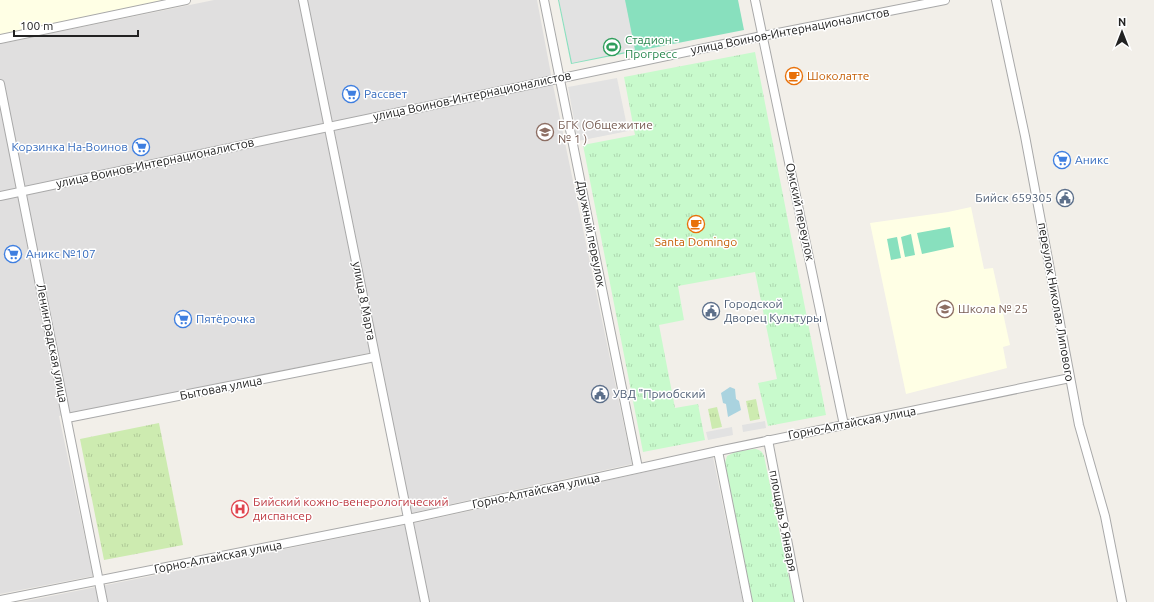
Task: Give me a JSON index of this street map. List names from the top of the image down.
{
  "streets": {
    "street": [
      "улица Воинов-Интернационалистов",
      "Омский переулок",
      "Дружный переулок",
      "улица 8 Марта",
      "переулок Николая Липового",
      "Ленинградская улица",
      "Бытовая улица",
      "Горно-Алтайская улица",
      "площадь 9 Января"
    ]
  },
  "crossings": [
    ["улица Воинов-Интернационалистов", "Омский переулок"],
    ["улица Воинов-Интернационалистов", "Дружный переулок"],
    ["улица Воинов-Интернационалистов", "улица 8 Марта"],
    ["улица Воинов-Интернационалистов", "Ленинградская улица"],
    ["Омский переулок", "Горно-Алтайская улица"],
    ["Дружный переулок", "Горно-Алтайская улица"],
    ["улица 8 Марта", "Бытовая улица"],
    ["улица 8 Марта", "Горно-Алтайская улица"],
    ["переулок Николая Липового", "Горно-Алтайская улица"],
    ["Ленинградская улица", "Бытовая улица"],
    ["Ленинградская улица", "Горно-Алтайская улица"],
    ["Горно-Алтайская улица", "площадь 9 Января"]
  ],
  "places": {
    "sports": ["Стадион - Прогресс"],
    "cafe": ["Шоколатте", "Santa Domingo"],
    "supermarket": [
      "Рассвет",
      "Корзинка На-Воинов",
      "Аникс",
      "Аникс №107",
      "Пятёрочка"
    ],
    "school or university": ["БГК (Общежитие № 1 )", "Школа № 25"],
    "public building": ["Бийск 659305", "Городской Дворец Культуры", "УВД \"Приобский"],
    "hospital": ["Бийский кожно-венерологический диспансер"]
  },
  "scale_bar": "100 m",
  "north": "top"
}
